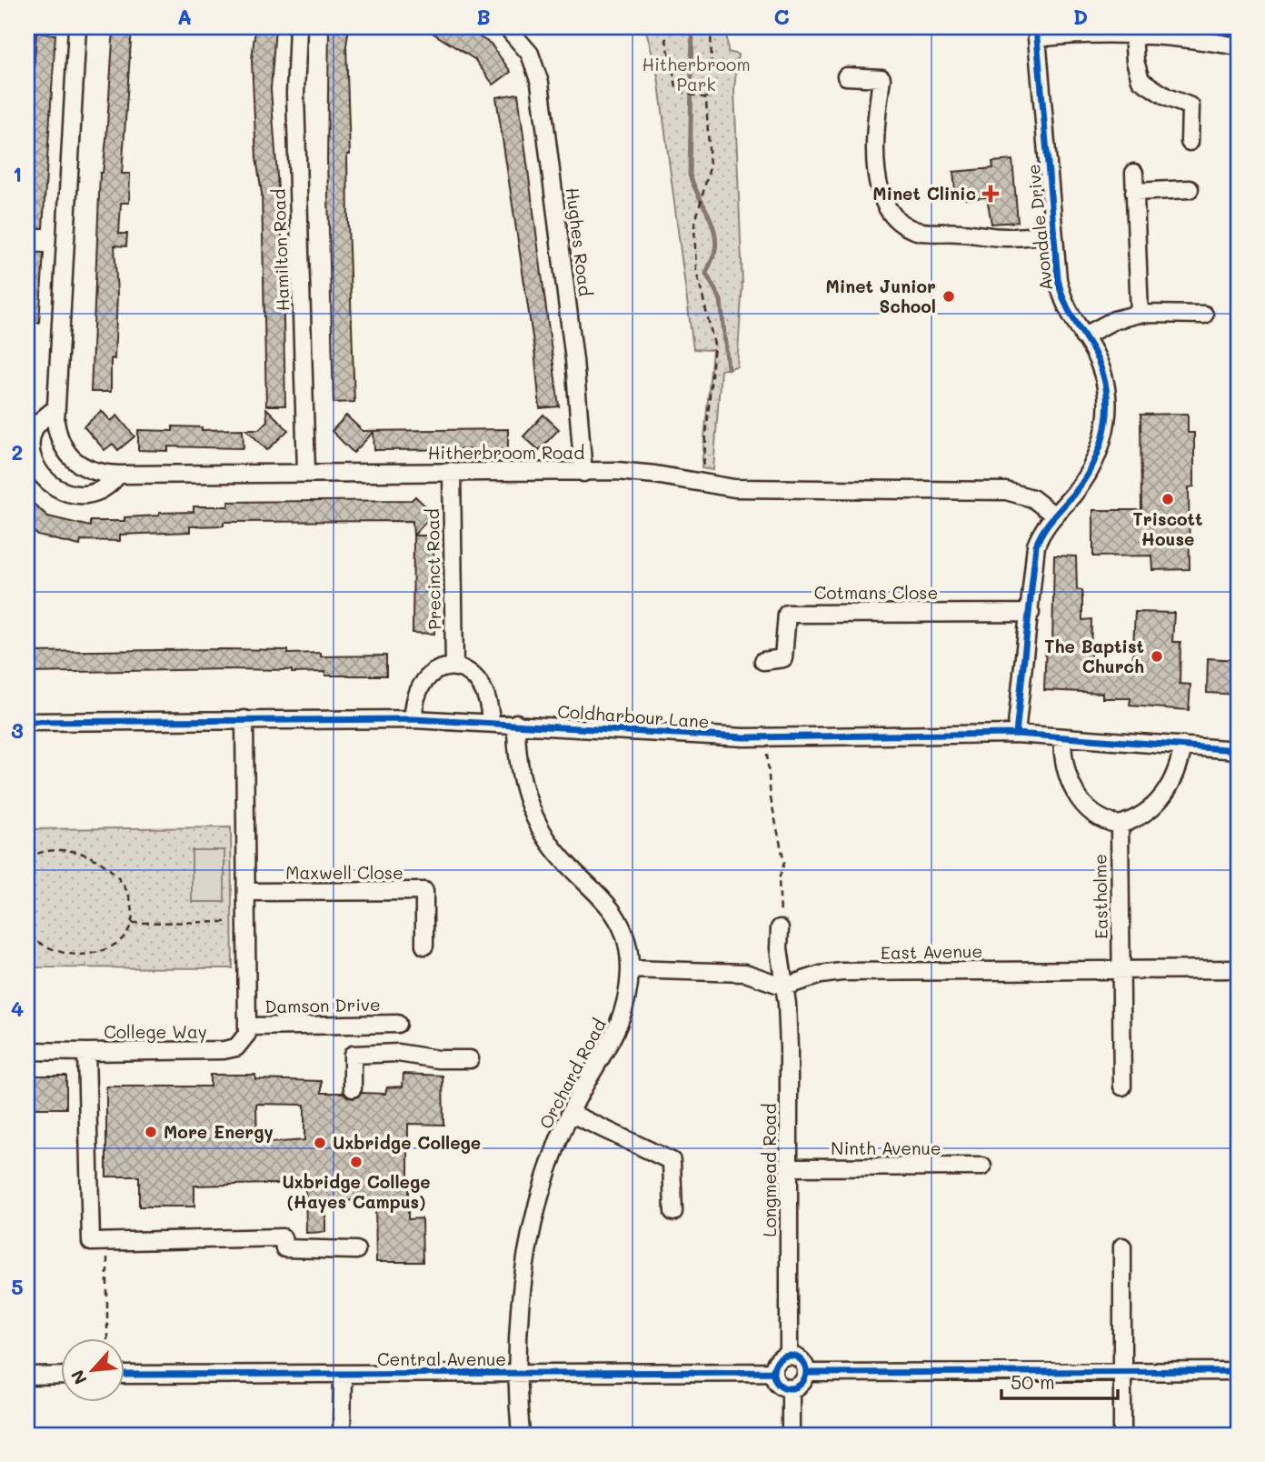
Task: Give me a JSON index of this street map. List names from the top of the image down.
{
  "streets": {
    "street": [
      "Avondale Drive",
      "Hughes Road",
      "Hamilton Road",
      "Hitherbroom Road",
      "Precinct Road",
      "Cotmans Close",
      "Coldharbour Lane",
      "Maxwell Close",
      "Eastholme",
      "East Avenue",
      "Damson Drive",
      "College Way",
      "Orchard Road",
      "Ninth Avenue",
      "Longmead Road",
      "Central Avenue"
    ]
  },
  "crossings": [
    ["Avondale Drive", "Hitherbroom Road"],
    ["Avondale Drive", "Cotmans Close"],
    ["Avondale Drive", "Coldharbour Lane"],
    ["Hughes Road", "Hitherbroom Road"],
    ["Hamilton Road", "Hitherbroom Road"],
    ["Hitherbroom Road", "Precinct Road"],
    ["Coldharbour Lane", "Orchard Road"],
    ["Eastholme", "East Avenue"],
    ["East Avenue", "Longmead Road"],
    ["Damson Drive", "College Way"],
    ["Orchard Road", "Central Avenue"],
    ["Ninth Avenue", "Longmead Road"],
    ["Longmead Road", "Central Avenue"]
  ],
  "parks": ["Hitherbroom Park"],
  "places": {
    "health": ["Minet Clinic"],
    "other": [
      "Minet Junior School",
      "Triscott House",
      "The Baptist Church",
      "More Energy",
      "Uxbridge College",
      "Uxbridge College (Hayes Campus)"
    ]
  },
  "scale_bar": "50 m",
  "north": "bottom left",
  "grid": {
    "columns": [
      "A",
      "B",
      "C",
      "D"
    ],
    "rows": [
      "1",
      "2",
      "3",
      "4",
      "5"
    ]
  }
}
